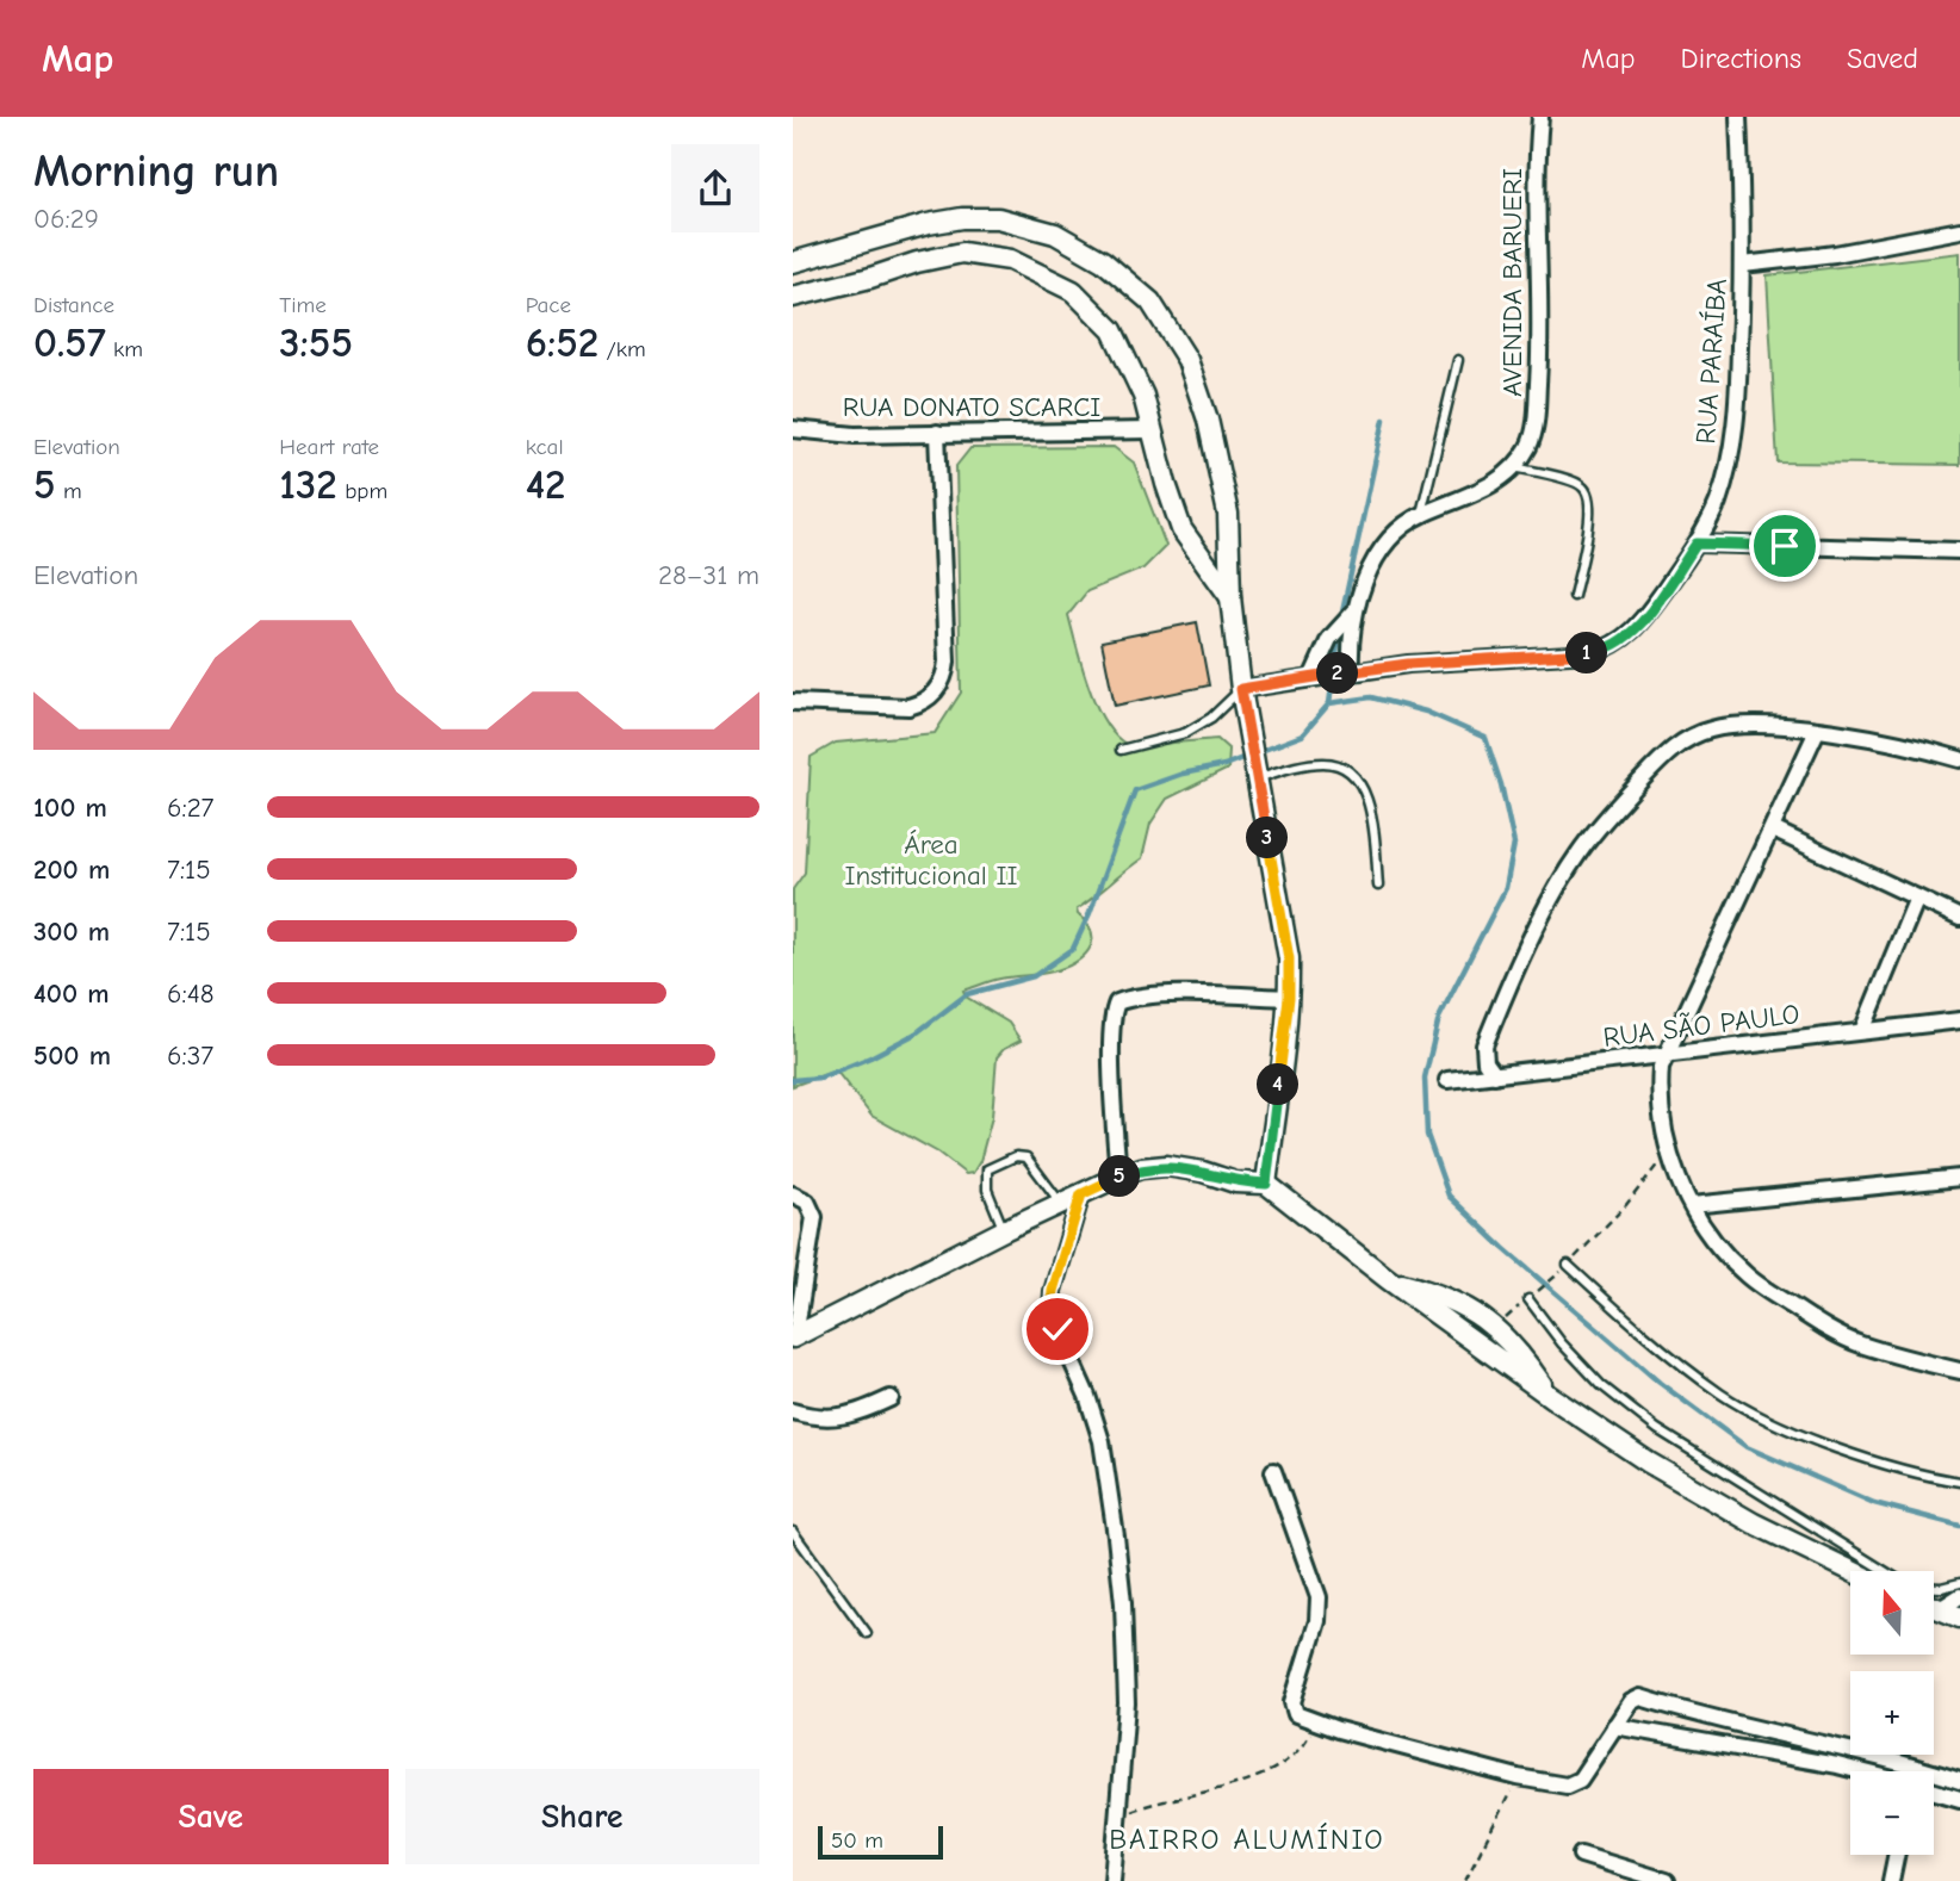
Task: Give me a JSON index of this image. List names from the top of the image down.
{
  "streets": {
    "street": [
      "AVENIDA BARUERI",
      "RUA PARAÍBA",
      "RUA DONATO SCARCI",
      "RUA SÃO PAULO"
    ]
  },
  "crossings": [
    ["AVENIDA BARUERI", "RUA PARAÍBA"]
  ],
  "districts": ["BAIRRO ALUMÍNIO"],
  "parks": ["Área Institucional II"],
  "scale_bar": "50 m",
  "north": "top",
  "page": {
    "header": "Map",
    "nav": ["Map", "Directions", "Saved"],
    "heading": ["Morning run", "06:29"],
    "stats": [
      ["Distance", "0.57 km"],
      ["Time", "3:55"],
      ["Pace", "6:52 /km"],
      ["Elevation", "5 m"],
      ["Heart rate", "132 bpm"],
      ["kcal", "42"]
    ],
    "chart": ["Elevation", "28–31 m"],
    "pins": [
      "1",
      "2",
      "3",
      "4",
      "5"
    ],
    "list": [
      {
        "name": "100 m",
        "note": "6:27"
      },
      {
        "name": "200 m",
        "note": "7:15"
      },
      {
        "name": "300 m",
        "note": "7:15"
      },
      {
        "name": "400 m",
        "note": "6:48"
      },
      {
        "name": "500 m",
        "note": "6:37"
      }
    ],
    "map_buttons": ["+", "−"],
    "buttons": ["Save", "Share"],
    "scale": "50 m"
  }
}
